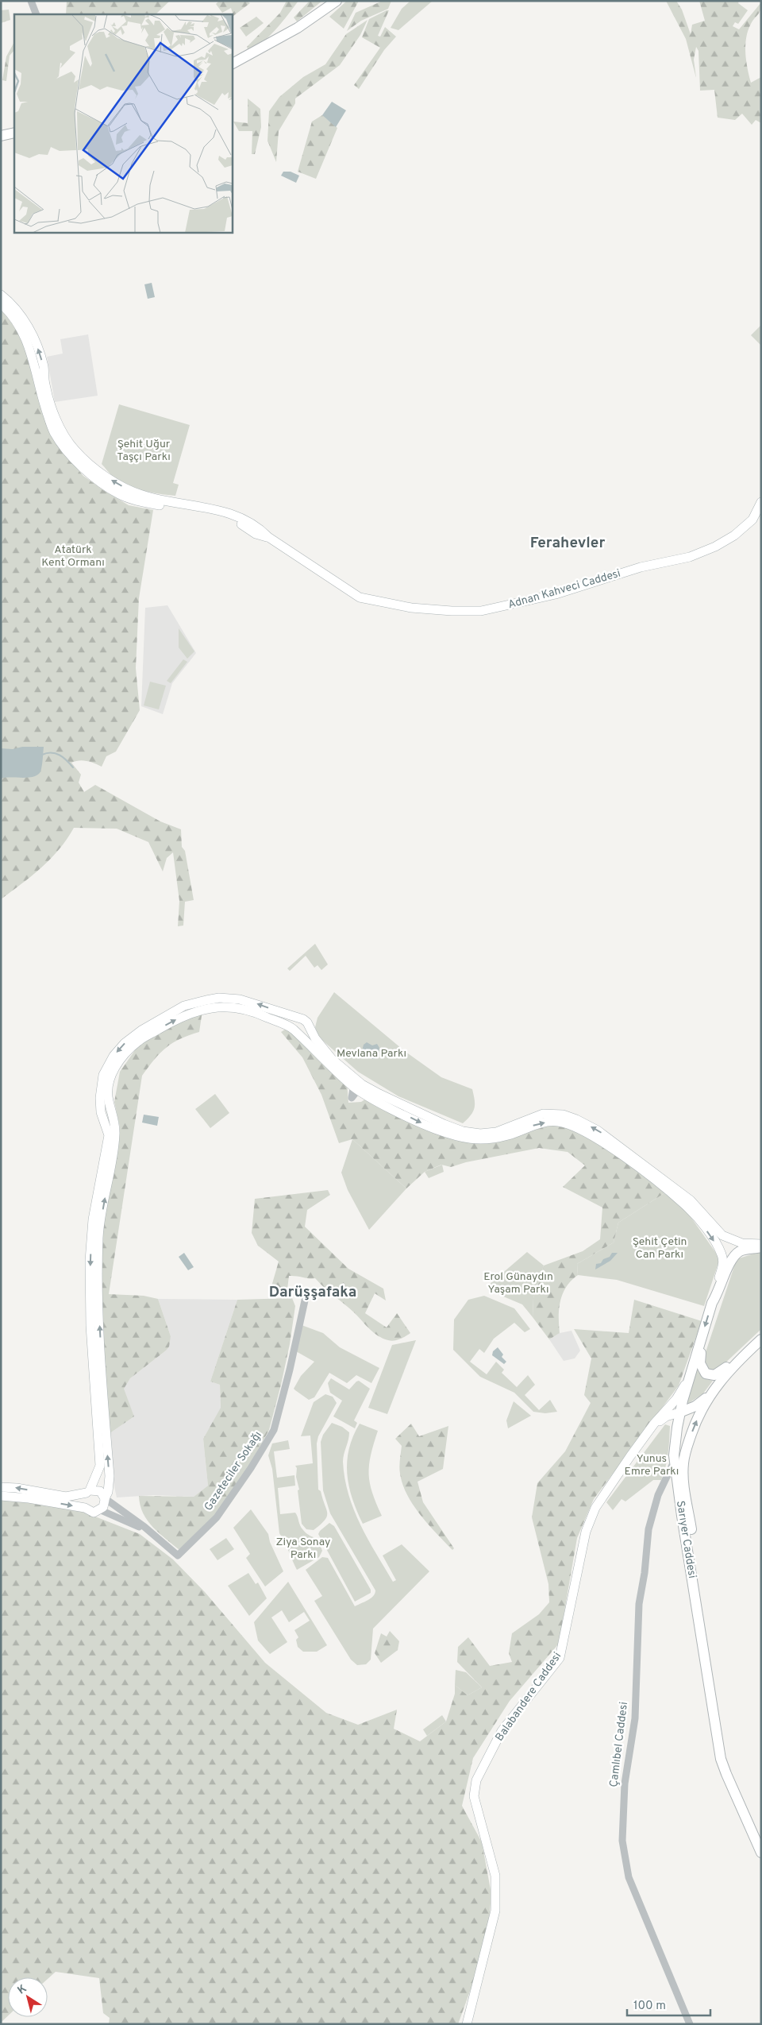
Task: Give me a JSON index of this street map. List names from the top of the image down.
{
  "streets": {
    "main road": ["Adnan Kahveci Caddesi", "Sarıyer Caddesi", "Balabandere Caddesi"],
    "street": ["Gazeteciler Sokağı", "Çamlıbel Caddesi"]
  },
  "crossings": [
    ["Sarıyer Caddesi", "Çamlıbel Caddesi"]
  ],
  "districts": ["Ferahevler", "Darüşşafaka"],
  "parks": [
    "Şehit Uğur Taşçı Parkı",
    "Atatürk Kent Ormanı",
    "Mevlana Parkı",
    "Şehit Çetin Can Parkı",
    "Erol Günaydın Yaşam Parkı",
    "Yunus Emre Parkı",
    "Ziya Sonay Parkı"
  ],
  "scale_bar": "100 m",
  "north": "top left"
}
